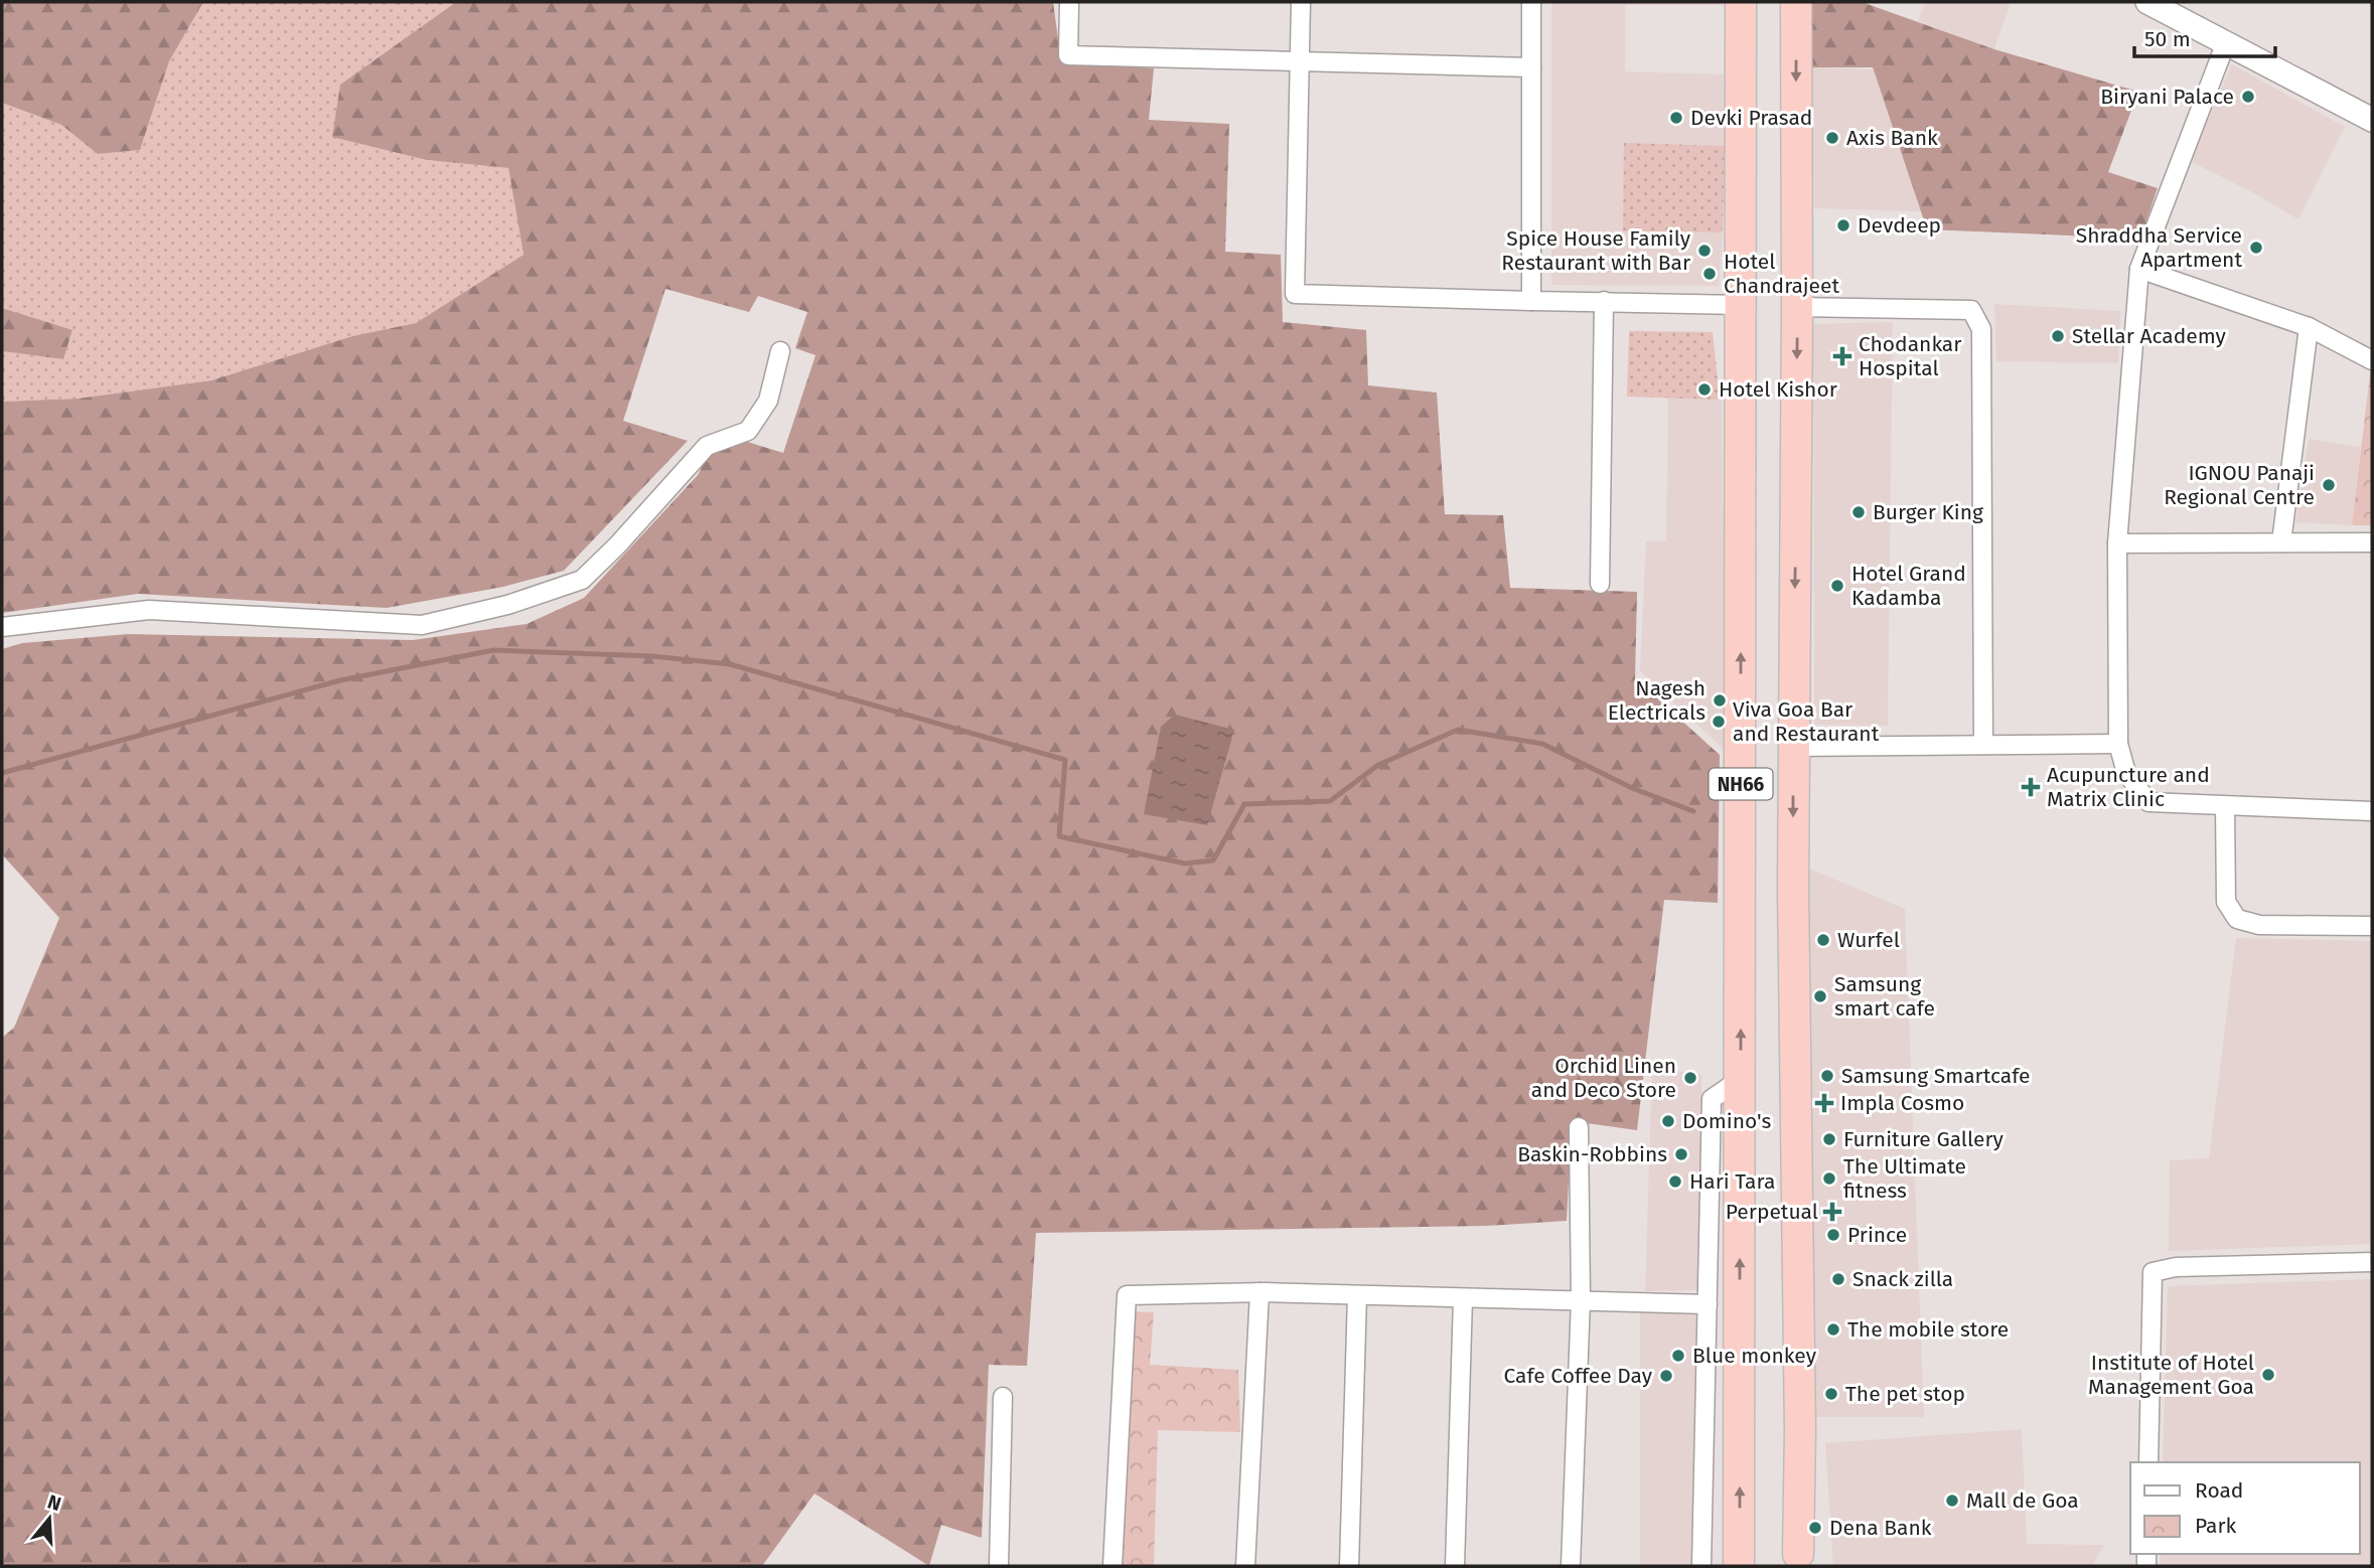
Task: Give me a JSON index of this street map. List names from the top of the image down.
{
  "streets": {
    "highway": ["NH66"]
  },
  "places": {
    "other": [
      "Biryani Palace",
      "Devki Prasad",
      "Axis Bank",
      "Devdeep",
      "Shraddha Service Apartment",
      "Spice House Family Restaurant with Bar",
      "Hotel Chandrajeet",
      "Stellar Academy",
      "Hotel Kishor",
      "IGNOU Panaji Regional Centre",
      "Burger King",
      "Hotel Grand Kadamba",
      "Nagesh Electricals",
      "Viva Goa Bar and Restaurant",
      "Wurfel",
      "Samsung smart cafe",
      "Samsung Smartcafe",
      "Orchid Linen and Deco Store",
      "Domino's",
      "Furniture Gallery",
      "Baskin-Robbins",
      "The Ultimate fitness",
      "Hari Tara",
      "Prince",
      "Snack zilla",
      "The mobile store",
      "Blue monkey",
      "Institute of Hotel Management Goa",
      "Cafe Coffee Day",
      "The pet stop",
      "Mall de Goa",
      "Dena Bank"
    ],
    "health": [
      "Chodankar Hospital",
      "Acupuncture and Matrix Clinic",
      "Impla Cosmo",
      "Perpetual"
    ]
  },
  "legend": ["Road", "Park"],
  "scale_bar": "50 m",
  "north": "top"
}
